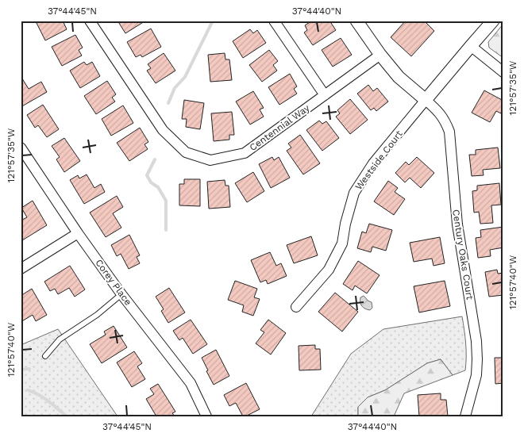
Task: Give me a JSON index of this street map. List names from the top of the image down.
{
  "streets": {
    "street": [
      "Centennial Way",
      "Westside Court",
      "Century Oaks Court",
      "Corey Place"
    ]
  },
  "crossings": [
    ["Westside Court", "Century Oaks Court"]
  ],
  "coordinates": [
    "37°44'45\"N",
    "37°44'40\"N",
    "121°57'35\"W",
    "121°57'40\"W"
  ]
}
